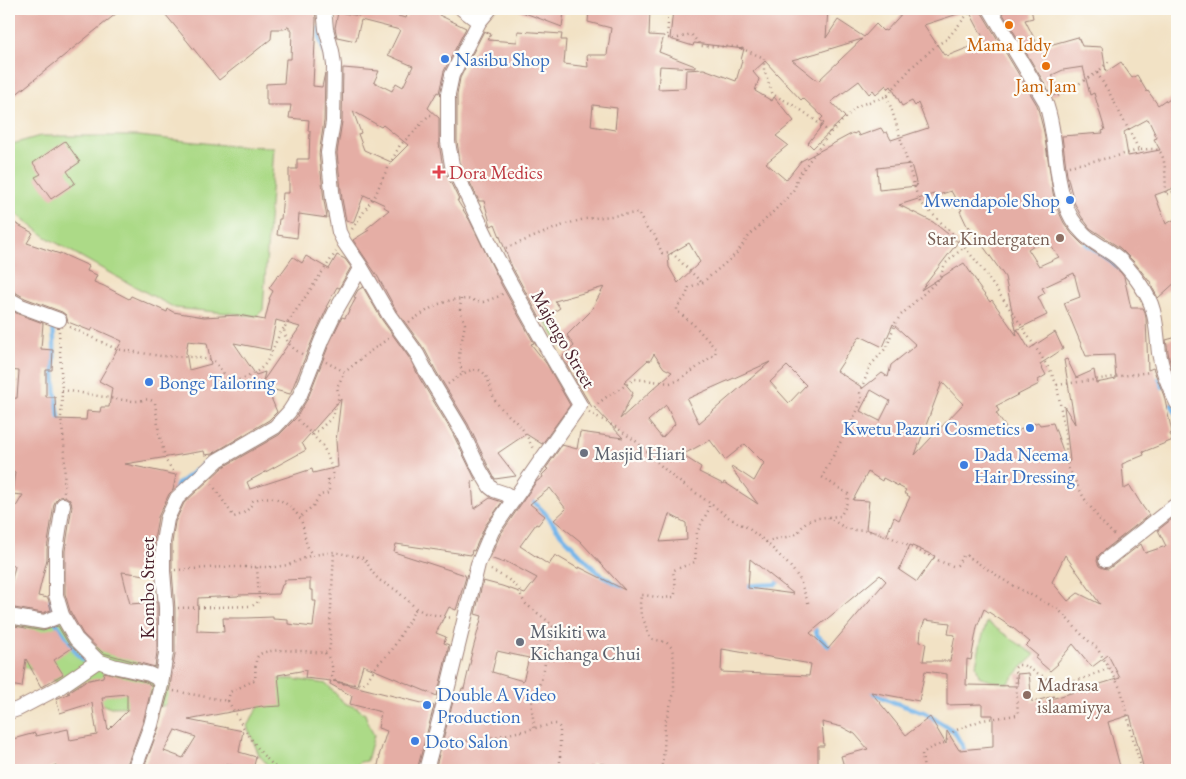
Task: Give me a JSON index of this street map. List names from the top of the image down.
{
  "streets": {
    "street": ["Majengo Street", "Kombo Street"]
  },
  "places": {
    "other": [
      "Mama Iddy",
      "Nasibu Shop",
      "Jam Jam",
      "Mwendapole Shop",
      "Star Kindergaten",
      "Bonge Tailoring",
      "Kwetu Pazuri Cosmetics",
      "Masjid Hiari",
      "Dada Neema Hair Dressing",
      "Msikiti wa Kichanga Chui",
      "Madrasa islaamiyya",
      "Double A Video Production",
      "Doto Salon"
    ],
    "health": ["Dora Medics"]
  }
}
